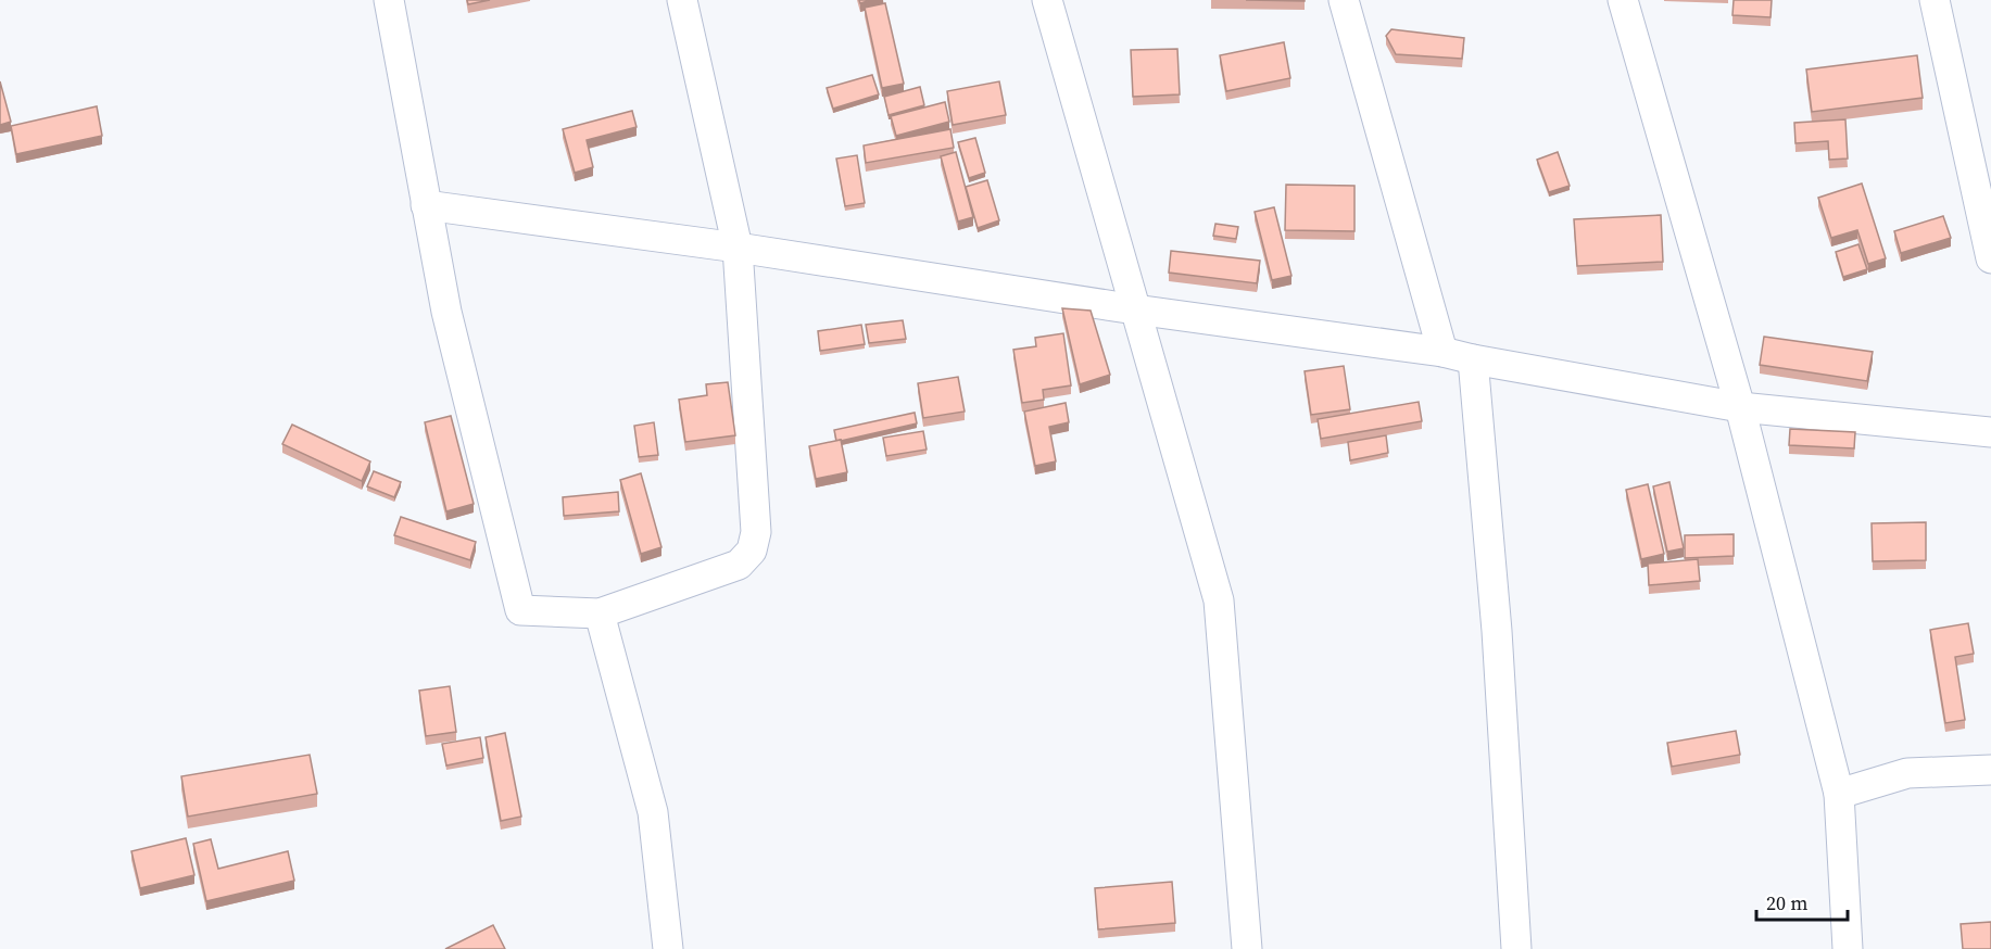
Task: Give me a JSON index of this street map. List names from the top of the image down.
{
  "scale_bar": "20 m"
}
